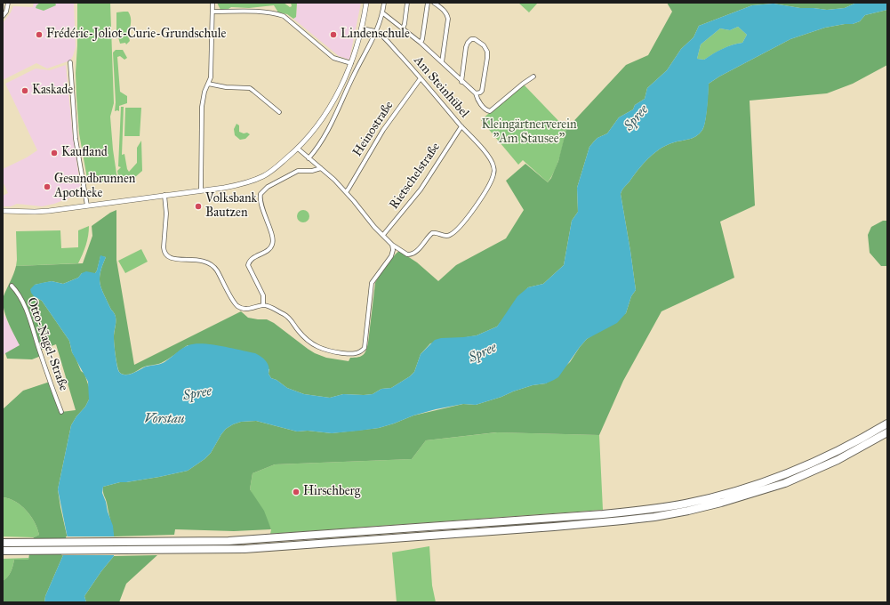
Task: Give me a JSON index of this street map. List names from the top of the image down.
{
  "streets": {
    "street": [
      "Am Steinhübel",
      "Heinostraße",
      "Rietschelstraße",
      "Otto-Nagel-Straße"
    ]
  },
  "crossings": [
    ["Am Steinhübel", "Heinostraße"],
    ["Am Steinhübel", "Rietschelstraße"]
  ],
  "water": ["Spree", "Vorstau"],
  "parks": ["Kleingärtnerverein \"Am Stausee\""],
  "places": [
    "Frédéric-Joliot-Curie-Grundschule",
    "Lindenschule",
    "Kaskade",
    "Kaufland",
    "Gesundbrunnen Apotheke",
    "Volksbank Bautzen",
    "Hirschberg"
  ]
}
